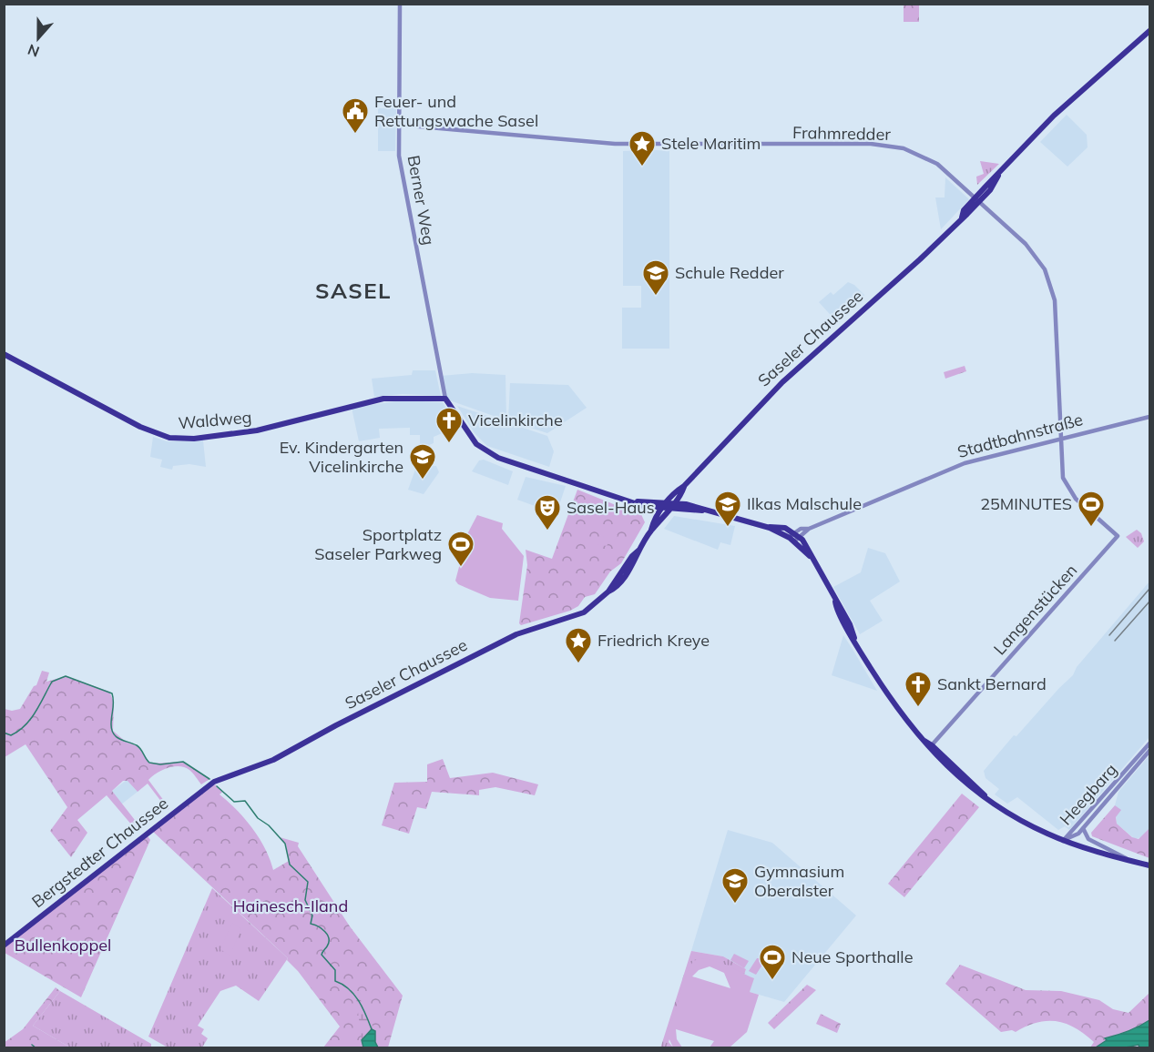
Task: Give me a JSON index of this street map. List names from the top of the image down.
{
  "streets": {
    "main road": [
      "Saseler Chaussee",
      "Waldweg",
      "Stadtbahnstraße",
      "Bergstedter Chaussee"
    ],
    "street": [
      "Frahmredder",
      "Berner Weg",
      "Langenstücken",
      "Heegbarg"
    ]
  },
  "crossings": [
    ["Frahmredder", "Berner Weg"],
    ["Frahmredder", "Saseler Chaussee"],
    ["Frahmredder", "Stadtbahnstraße"],
    ["Frahmredder", "Langenstücken"],
    ["Berner Weg", "Waldweg"],
    ["Berner Weg", "Stadtbahnstraße"],
    ["Saseler Chaussee", "Stadtbahnstraße"],
    ["Saseler Chaussee", "Bergstedter Chaussee"],
    ["Waldweg", "Stadtbahnstraße"]
  ],
  "districts": ["SASEL"],
  "parks": ["Hainesch-Iland", "Bullenkoppel"],
  "places": {
    "public building": ["Feuer- und Rettungswache Sasel"],
    "place": ["Stele Maritim", "Friedrich Kreye"],
    "school or university": [
      "Schule Redder",
      "Ev. Kindergarten Vicelinkirche",
      "Ilkas Malschule",
      "Gymnasium Oberalster"
    ],
    "church": ["Vicelinkirche", "Sankt Bernard"],
    "sports": ["25MINUTES", "Sportplatz Saseler Parkweg", "Neue Sporthalle"],
    "theatre": ["Sasel-Haus"]
  },
  "north": "bottom"
}
